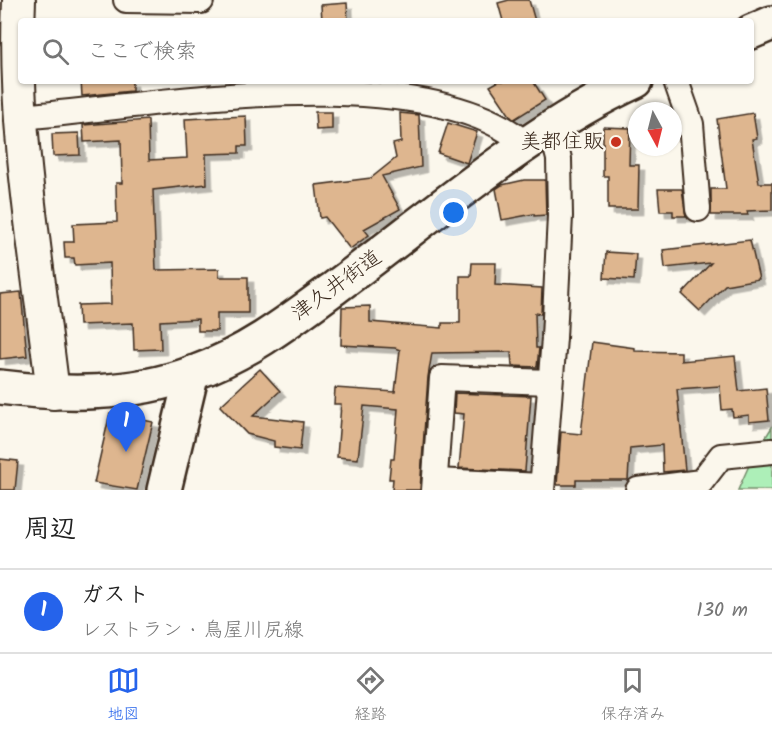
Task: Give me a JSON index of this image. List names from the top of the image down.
{
  "streets": {
    "main road": ["津久井街道"]
  },
  "places": ["美都住販"],
  "north": "bottom",
  "page": {
    "search": "ここで検索",
    "pins": "1",
    "heading": "周辺",
    "list": [
      {
        "mark": "1",
        "name": "ガスト",
        "note": "レストラン · 鳥屋川尻線",
        "value": "130 m"
      }
    ],
    "nav": ["地図", "経路", "保存済み"]
  }
}
